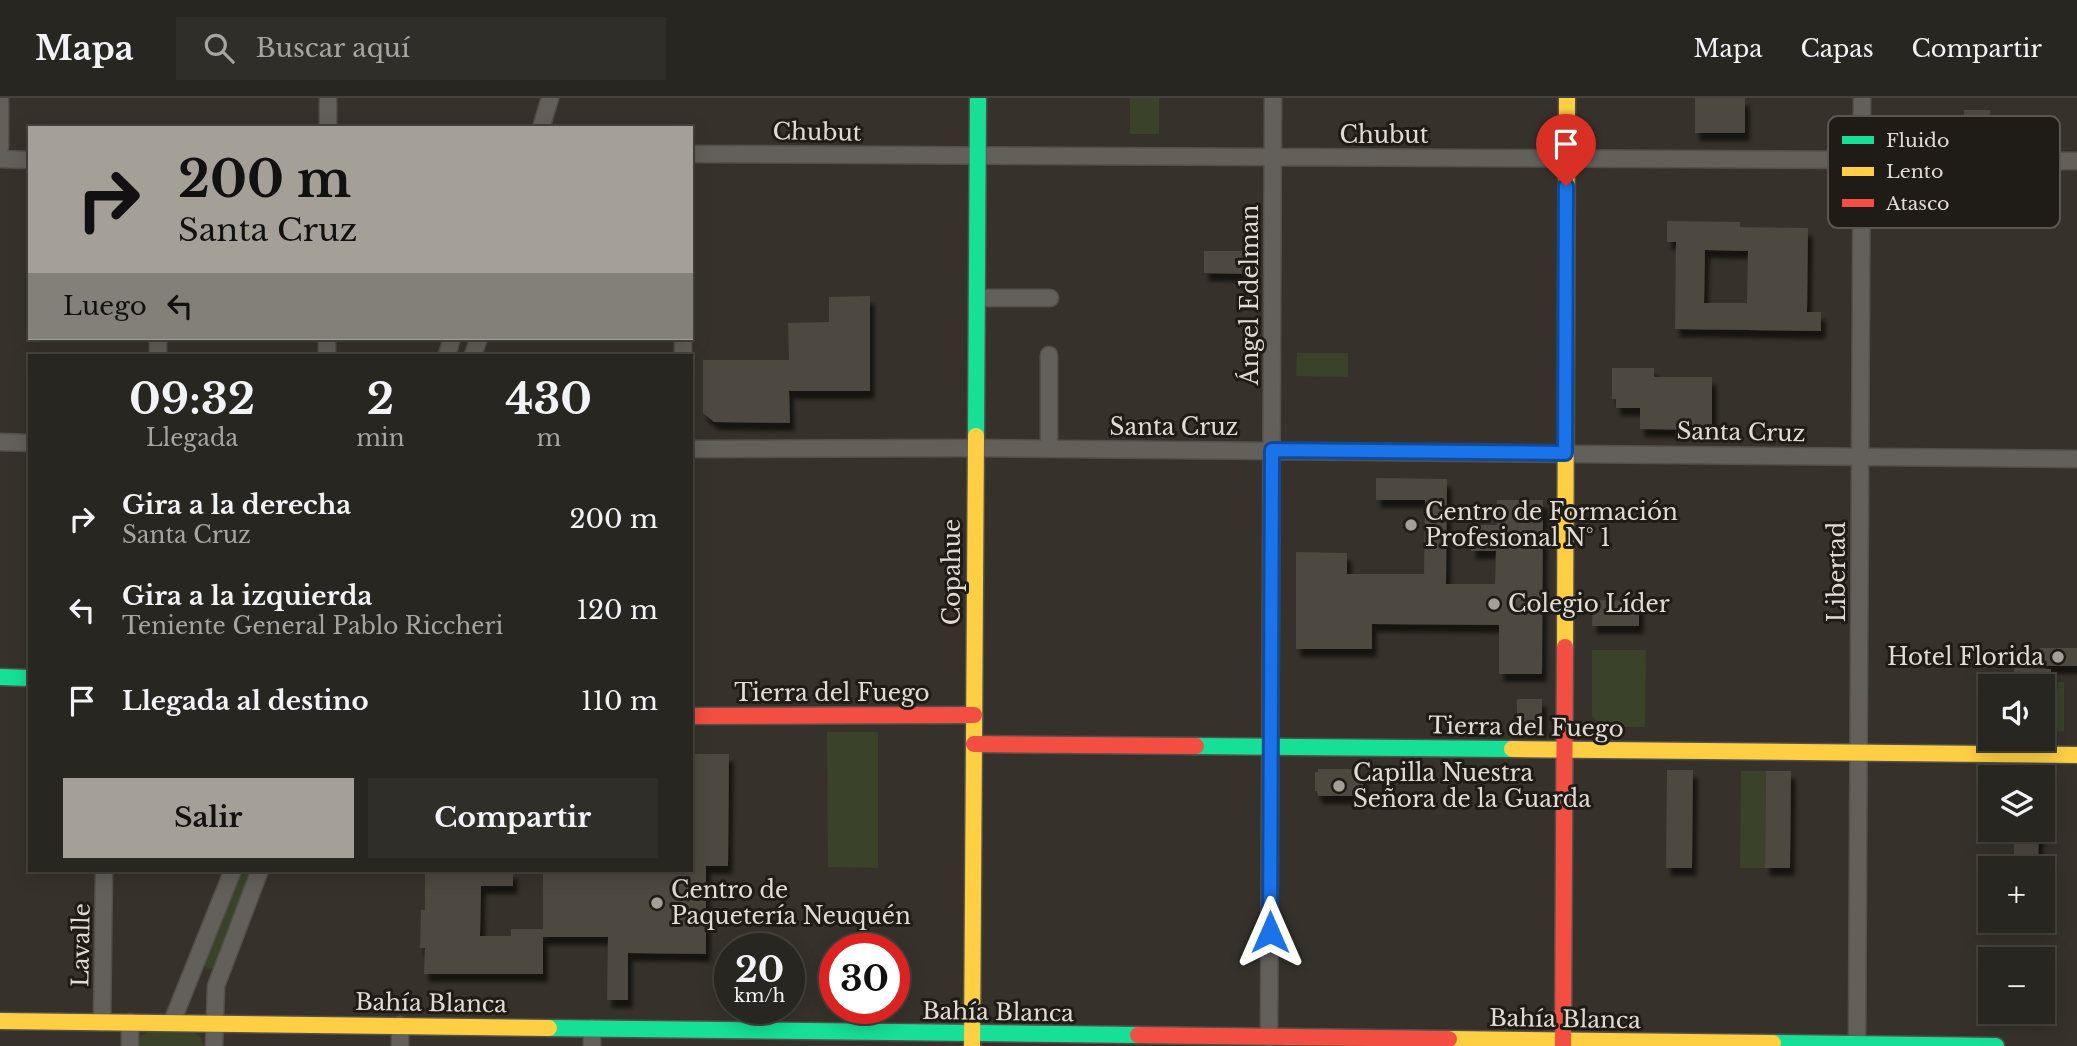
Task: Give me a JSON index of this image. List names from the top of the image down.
{
  "streets": {
    "street": [
      "Chubut",
      "Ángel Edelman",
      "Santa Cruz",
      "Copahue",
      "Libertad",
      "Tierra del Fuego",
      "Lavalle",
      "Bahía Blanca"
    ]
  },
  "crossings": [
    ["Chubut", "Ángel Edelman"],
    ["Chubut", "Copahue"],
    ["Ángel Edelman", "Santa Cruz"],
    ["Ángel Edelman", "Tierra del Fuego"],
    ["Ángel Edelman", "Bahía Blanca"],
    ["Santa Cruz", "Copahue"],
    ["Santa Cruz", "Libertad"],
    ["Copahue", "Tierra del Fuego"],
    ["Copahue", "Bahía Blanca"],
    ["Libertad", "Tierra del Fuego"],
    ["Libertad", "Bahía Blanca"],
    ["Lavalle", "Bahía Blanca"]
  ],
  "places": [
    "Centro de Formación Profesional N° 1",
    "Colegio Líder",
    "Hotel Florida",
    "Capilla Nuestra Señora de la Guarda",
    "Centro de Paquetería Neuquén"
  ],
  "legend": ["Fluido", "Lento", "Atasco"],
  "page": {
    "header": "Mapa",
    "search": "Buscar aquí",
    "nav": ["Mapa", "Capas", "Compartir"],
    "turn": ["200 m", "Santa Cruz"],
    "then": "Luego",
    "eta": [
      "09:32",
      "Llegada",
      "2",
      "min",
      "430",
      "m"
    ],
    "list": [
      {
        "name": "Gira a la derecha",
        "note": "Santa Cruz",
        "value": "200 m"
      },
      {
        "name": "Gira a la izquierda",
        "note": "Teniente General Pablo Riccheri",
        "value": "120 m"
      },
      {
        "name": "Llegada al destino",
        "value": "110 m"
      }
    ],
    "map_buttons": ["+", "−"],
    "buttons": ["Salir", "Compartir"],
    "speed": "20 km/h",
    "limit": "30"
  }
}
